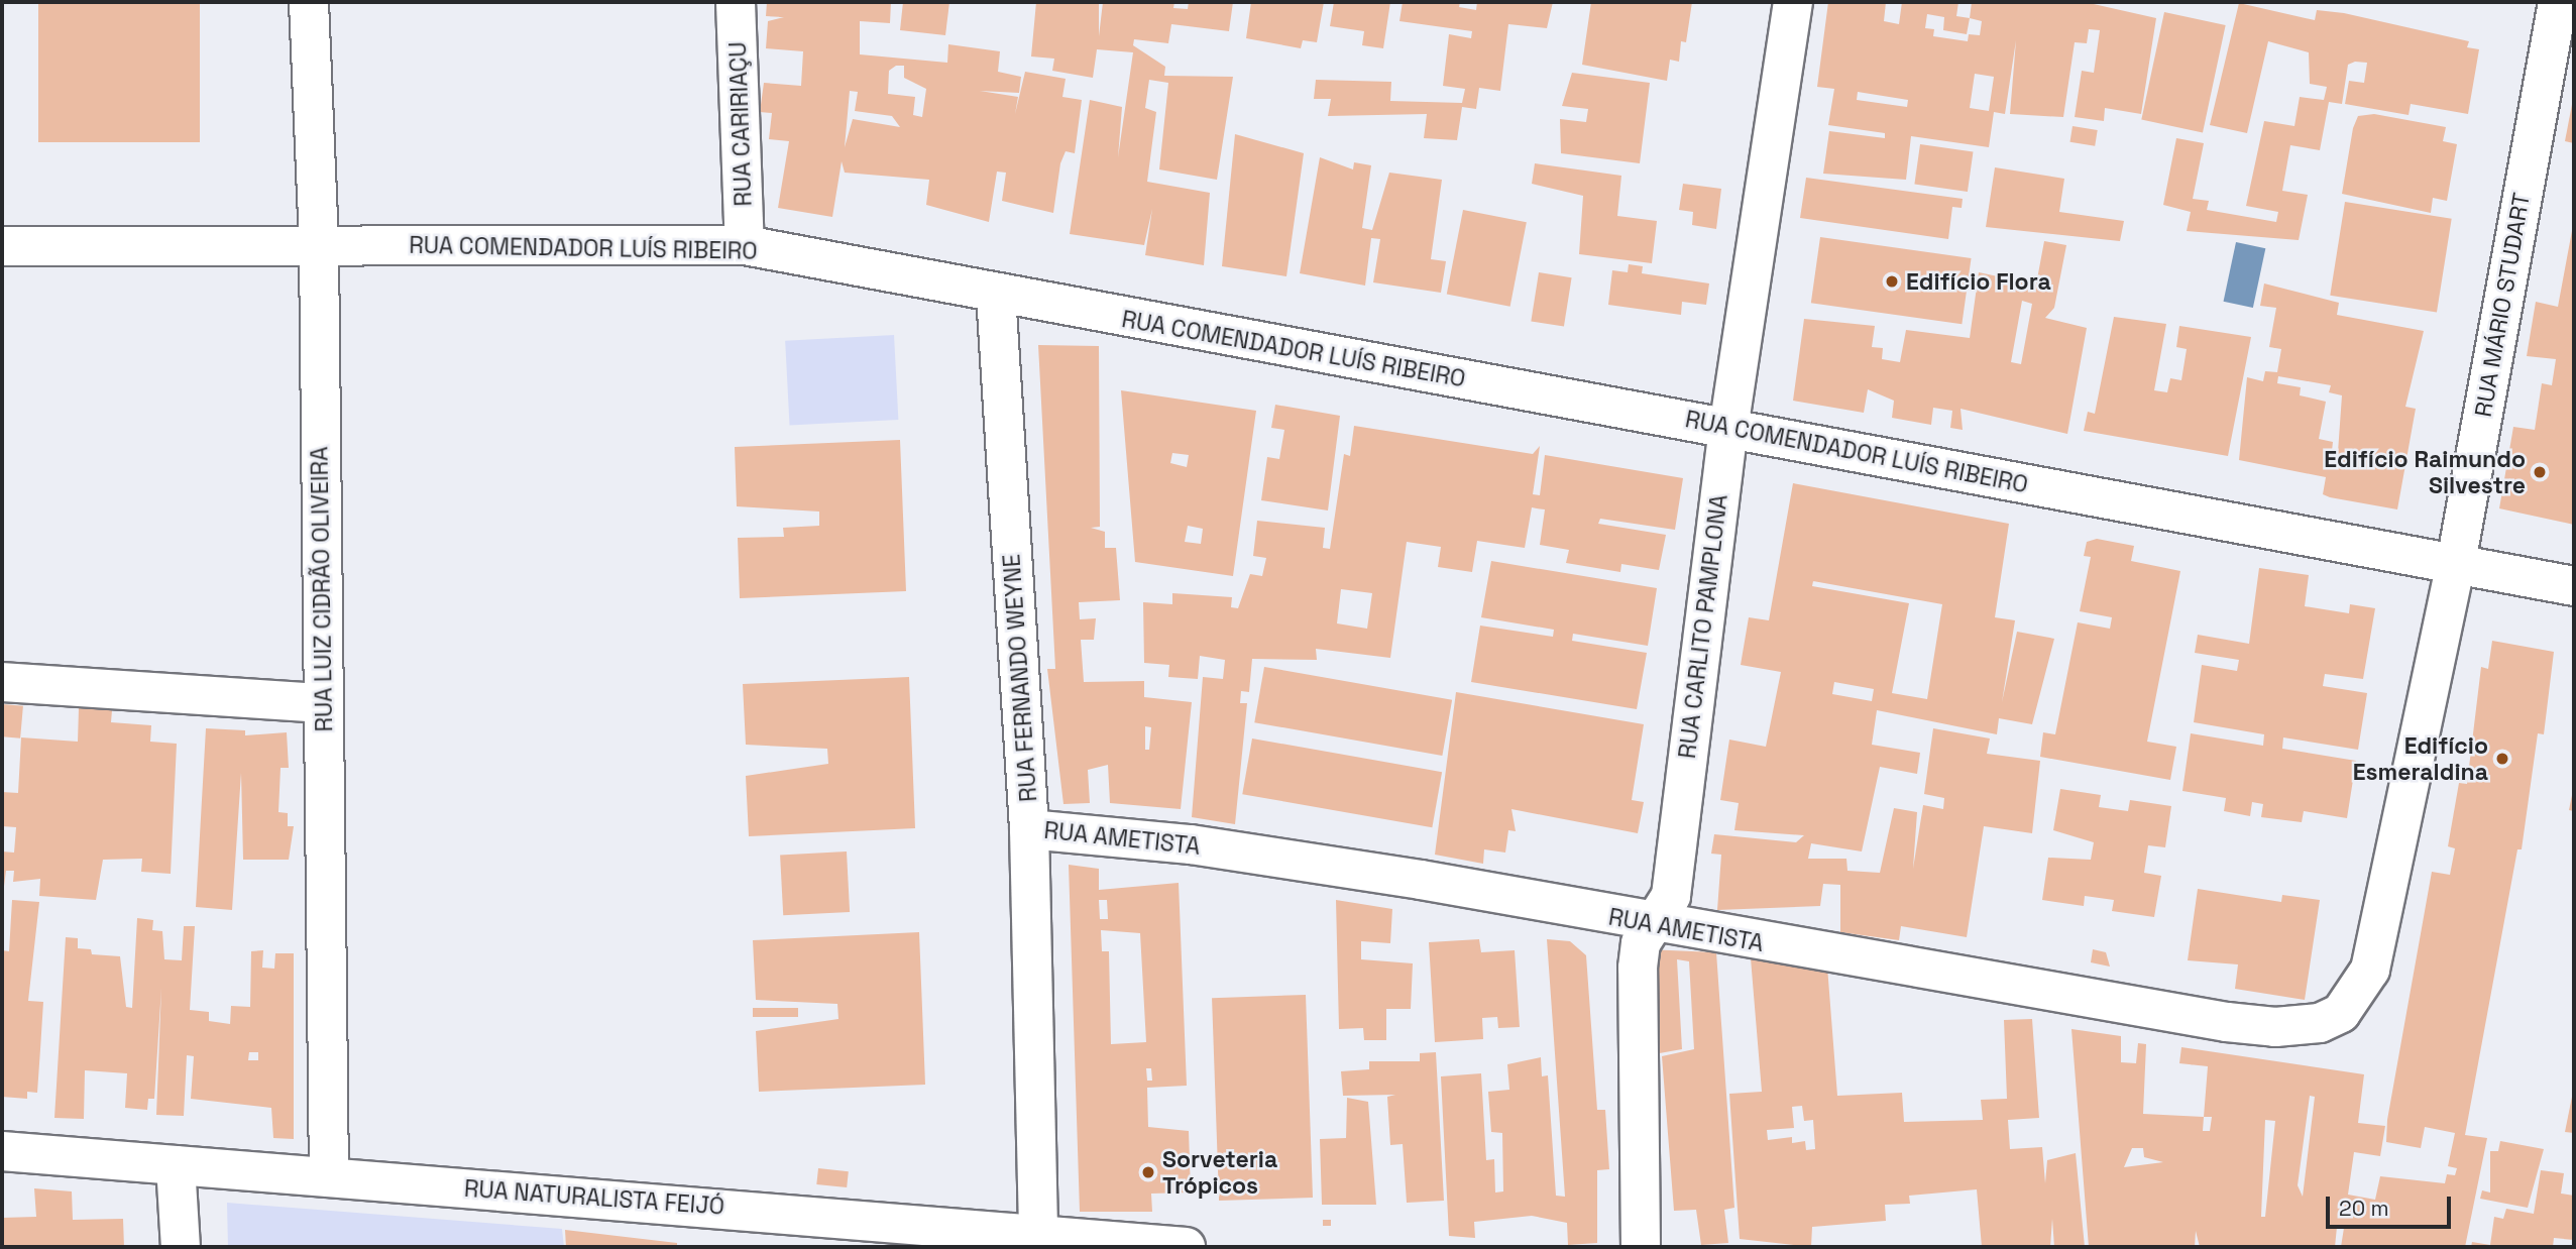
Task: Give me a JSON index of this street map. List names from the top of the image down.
{
  "streets": {
    "street": [
      "RUA CARIRIAÇU",
      "RUA COMENDADOR LUÍS RIBEIRO",
      "RUA MÁRIO STUDART",
      "RUA LUIZ CIDRÃO OLIVEIRA",
      "RUA CARLITO PAMPLONA",
      "RUA FERNANDO WEYNE",
      "RUA AMETISTA",
      "RUA NATURALISTA FEIJÓ"
    ]
  },
  "crossings": [
    ["RUA CARIRIAÇU", "RUA COMENDADOR LUÍS RIBEIRO"],
    ["RUA COMENDADOR LUÍS RIBEIRO", "RUA MÁRIO STUDART"],
    ["RUA COMENDADOR LUÍS RIBEIRO", "RUA LUIZ CIDRÃO OLIVEIRA"],
    ["RUA COMENDADOR LUÍS RIBEIRO", "RUA CARLITO PAMPLONA"],
    ["RUA COMENDADOR LUÍS RIBEIRO", "RUA FERNANDO WEYNE"],
    ["RUA MÁRIO STUDART", "RUA AMETISTA"],
    ["RUA LUIZ CIDRÃO OLIVEIRA", "RUA NATURALISTA FEIJÓ"],
    ["RUA CARLITO PAMPLONA", "RUA AMETISTA"],
    ["RUA FERNANDO WEYNE", "RUA AMETISTA"],
    ["RUA FERNANDO WEYNE", "RUA NATURALISTA FEIJÓ"]
  ],
  "places": [
    "Edifício Flora",
    "Edifício Raimundo Silvestre",
    "Edifício Esmeraldina",
    "Sorveteria Trópicos"
  ],
  "scale_bar": "20 m"
}
